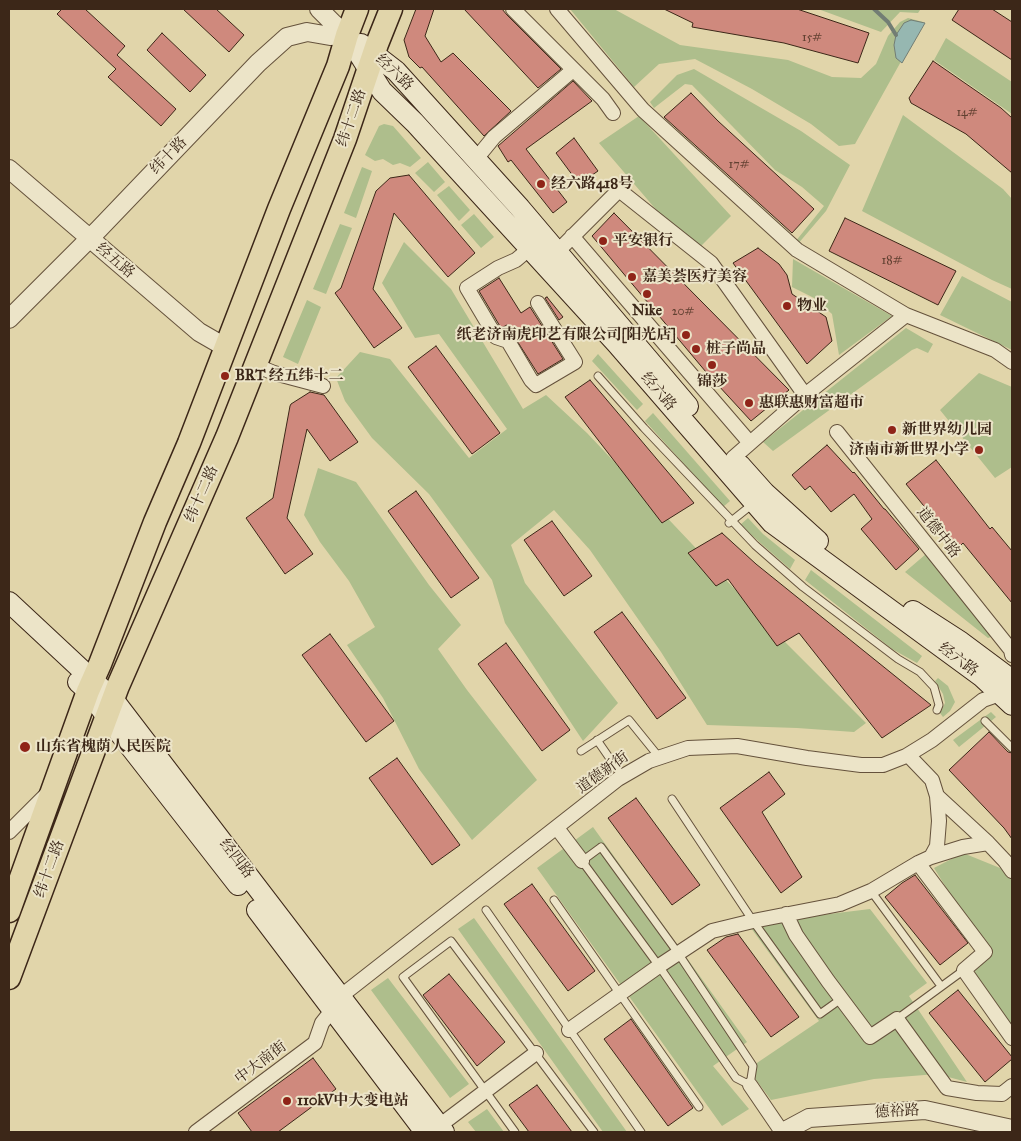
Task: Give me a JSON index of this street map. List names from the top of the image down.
{
  "streets": {
    "main road": ["经六路", "纬十二路", "经四路"],
    "street": [
      "纬十路",
      "经五路",
      "道德中路",
      "道德新街",
      "中大南街",
      "德裕路"
    ]
  },
  "crossings": [
    ["经六路", "纬十二路"],
    ["经六路", "纬十路"],
    ["经六路", "道德新街"],
    ["纬十二路", "纬十路"],
    ["纬十二路", "经五路"],
    ["纬十二路", "经四路"],
    ["纬十路", "经五路"],
    ["道德新街", "经四路"],
    ["道德新街", "中大南街"],
    ["经四路", "中大南街"]
  ],
  "places": [
    "经六路418号",
    "平安银行",
    "嘉美荟医疗美容",
    "Nike",
    "物业",
    "纸老济南虎印艺有限公司[阳光店]",
    "桩子尚品",
    "锦莎",
    "BRT 经五纬十二",
    "惠联惠财富超市",
    "新世界幼儿园",
    "济南市新世界小学",
    "山东省槐荫人民医院",
    "110kV中大变电站"
  ],
  "house_numbers": [
    "15#",
    "14#",
    "17#",
    "18#",
    "20#"
  ]
}
